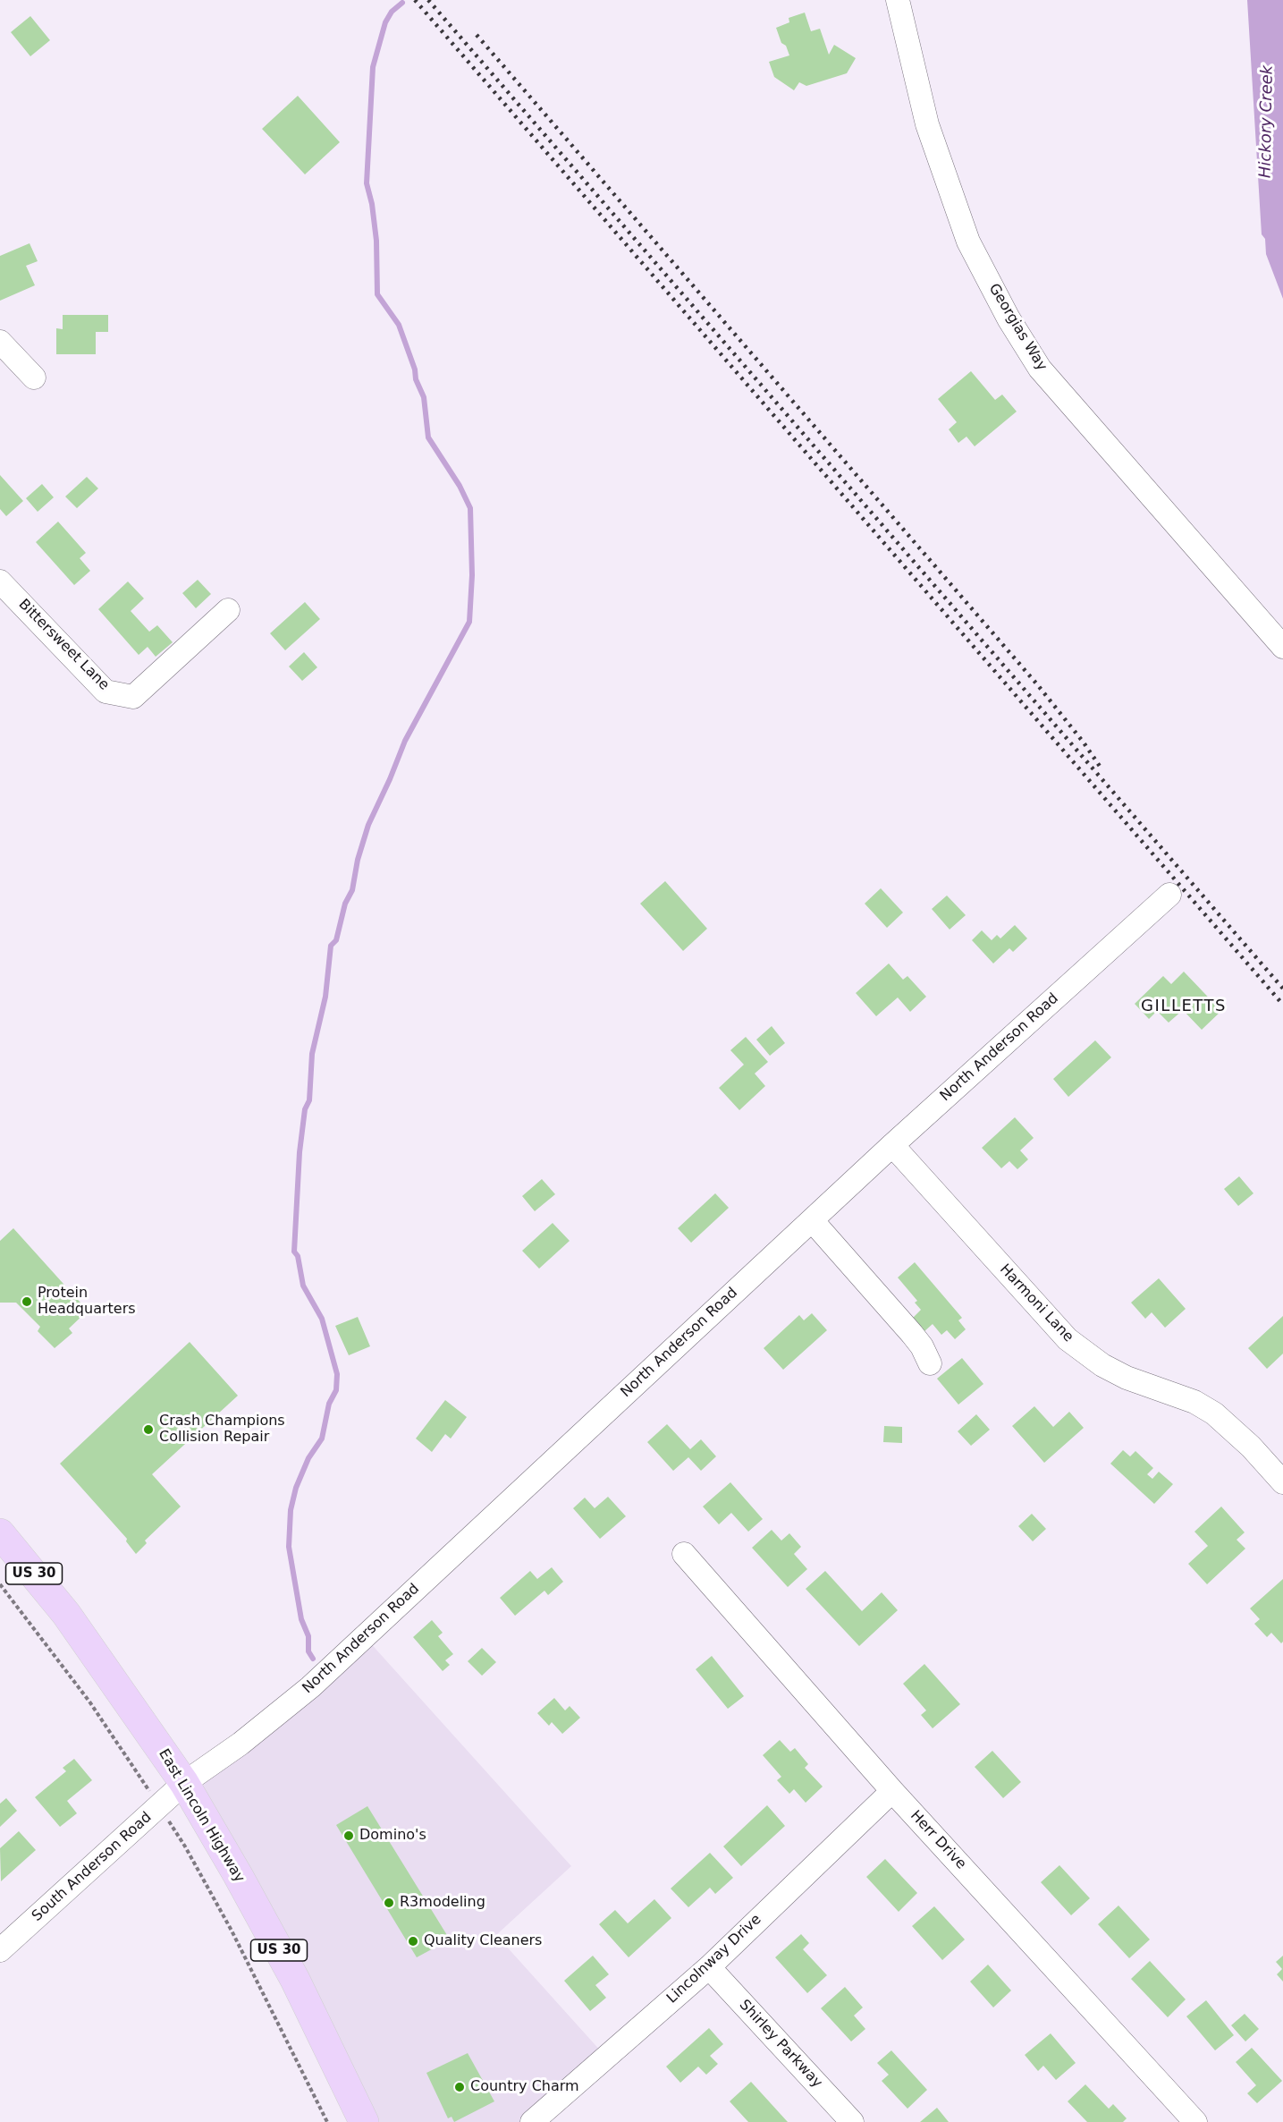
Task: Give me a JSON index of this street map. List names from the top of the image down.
{
  "streets": {
    "main road": ["US 30", "East Lincoln Highway"],
    "street": [
      "Georgias Way",
      "Bittersweet Lane",
      "North Anderson Road",
      "Harmoni Lane",
      "Herr Drive",
      "South Anderson Road",
      "Lincolnway Drive",
      "Shirley Parkway"
    ]
  },
  "crossings": [
    ["North Anderson Road", "Harmoni Lane"],
    ["North Anderson Road", "East Lincoln Highway"],
    ["North Anderson Road", "South Anderson Road"],
    ["East Lincoln Highway", "South Anderson Road"],
    ["Herr Drive", "Lincolnway Drive"],
    ["Lincolnway Drive", "Shirley Parkway"]
  ],
  "districts": ["GILLETTS"],
  "water": ["Hickory Creek"],
  "places": [
    "Protein Headquarters",
    "Crash Champions Collision Repair",
    "Domino's",
    "R3modeling",
    "Quality Cleaners",
    "Country Charm"
  ]
}
